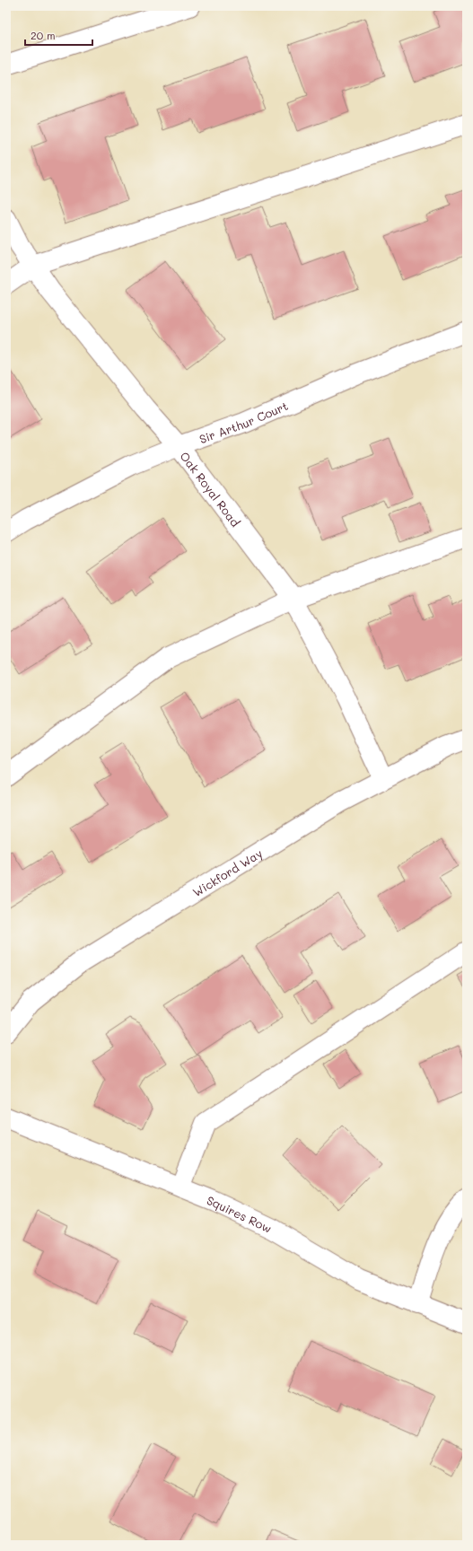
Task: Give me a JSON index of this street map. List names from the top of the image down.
{
  "streets": {
    "street": [
      "Sir Arthur Court",
      "Oak Royal Road",
      "Wickford Way",
      "Squires Row"
    ]
  },
  "crossings": [
    ["Sir Arthur Court", "Oak Royal Road"],
    ["Oak Royal Road", "Wickford Way"]
  ],
  "scale_bar": "20 m"
}
